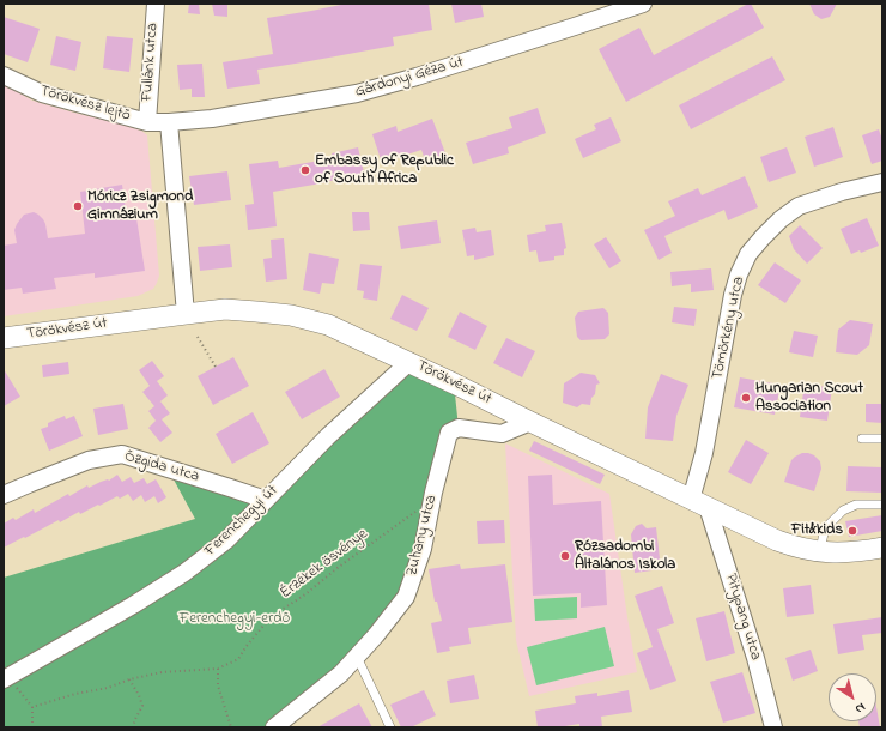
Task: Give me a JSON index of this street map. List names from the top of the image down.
{
  "streets": {
    "street": [
      "Fullánk utca",
      "Gárdonyi Géza út",
      "Törökvész lejtő",
      "Tömörkény utca",
      "Törökvész út",
      "Őzgida utca",
      "Ferenchegyi út",
      "Zuhany utca",
      "Pitypang utca"
    ],
    "path": ["Érzékek ösvénye"]
  },
  "crossings": [
    ["Fullánk utca", "Törökvész lejtő"],
    ["Gárdonyi Géza út", "Törökvész lejtő"],
    ["Tömörkény utca", "Törökvész út"],
    ["Tömörkény utca", "Pitypang utca"],
    ["Törökvész út", "Ferenchegyi út"],
    ["Törökvész út", "Zuhany utca"],
    ["Törökvész út", "Pitypang utca"],
    ["Őzgida utca", "Ferenchegyi út"],
    ["Zuhany utca", "Érzékek ösvénye"]
  ],
  "parks": ["Ferenchegyi-erdő"],
  "places": [
    "Embassy of Republic of South Africa",
    "Móricz Zsigmond Gimnázium",
    "Hungarian Scout Association",
    "Fit&kids",
    "Rózsadombi Általános Iskola"
  ],
  "north": "bottom right"
}
